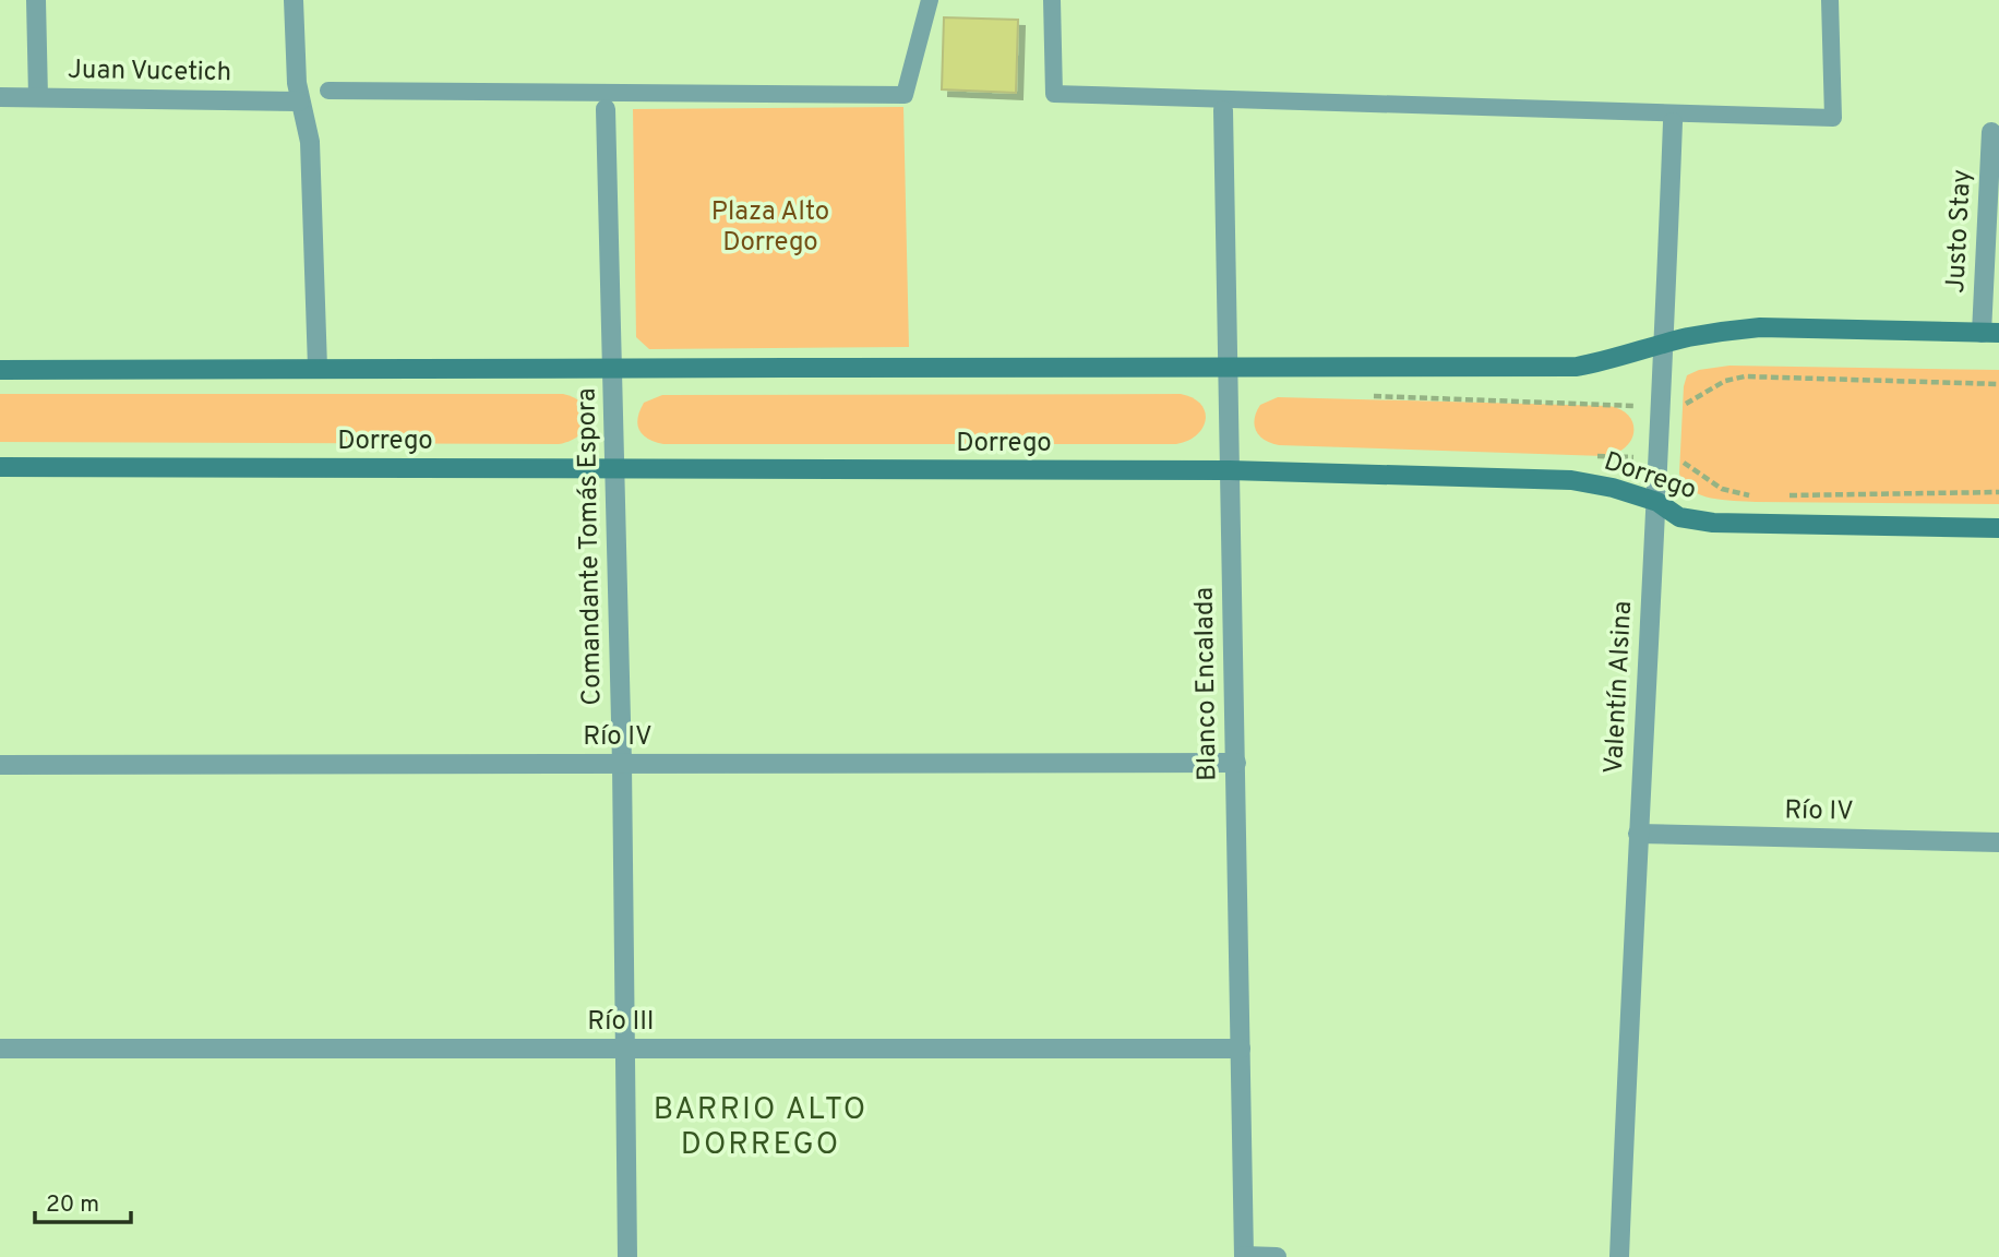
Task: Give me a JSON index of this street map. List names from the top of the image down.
{
  "streets": {
    "main road": ["Dorrego"],
    "street": [
      "Juan Vucetich",
      "Justo Stay",
      "Comandante Tomás Espora",
      "Blanco Encalada",
      "Valentín Alsina",
      "Río IV",
      "Río III"
    ]
  },
  "crossings": [
    ["Dorrego", "Comandante Tomás Espora"],
    ["Dorrego", "Blanco Encalada"],
    ["Dorrego", "Valentín Alsina"],
    ["Comandante Tomás Espora", "Río IV"],
    ["Comandante Tomás Espora", "Río III"],
    ["Blanco Encalada", "Río IV"],
    ["Blanco Encalada", "Río III"],
    ["Valentín Alsina", "Río IV"]
  ],
  "districts": ["BARRIO ALTO DORREGO"],
  "parks": ["Plaza Alto Dorrego"],
  "scale_bar": "20 m"
}
